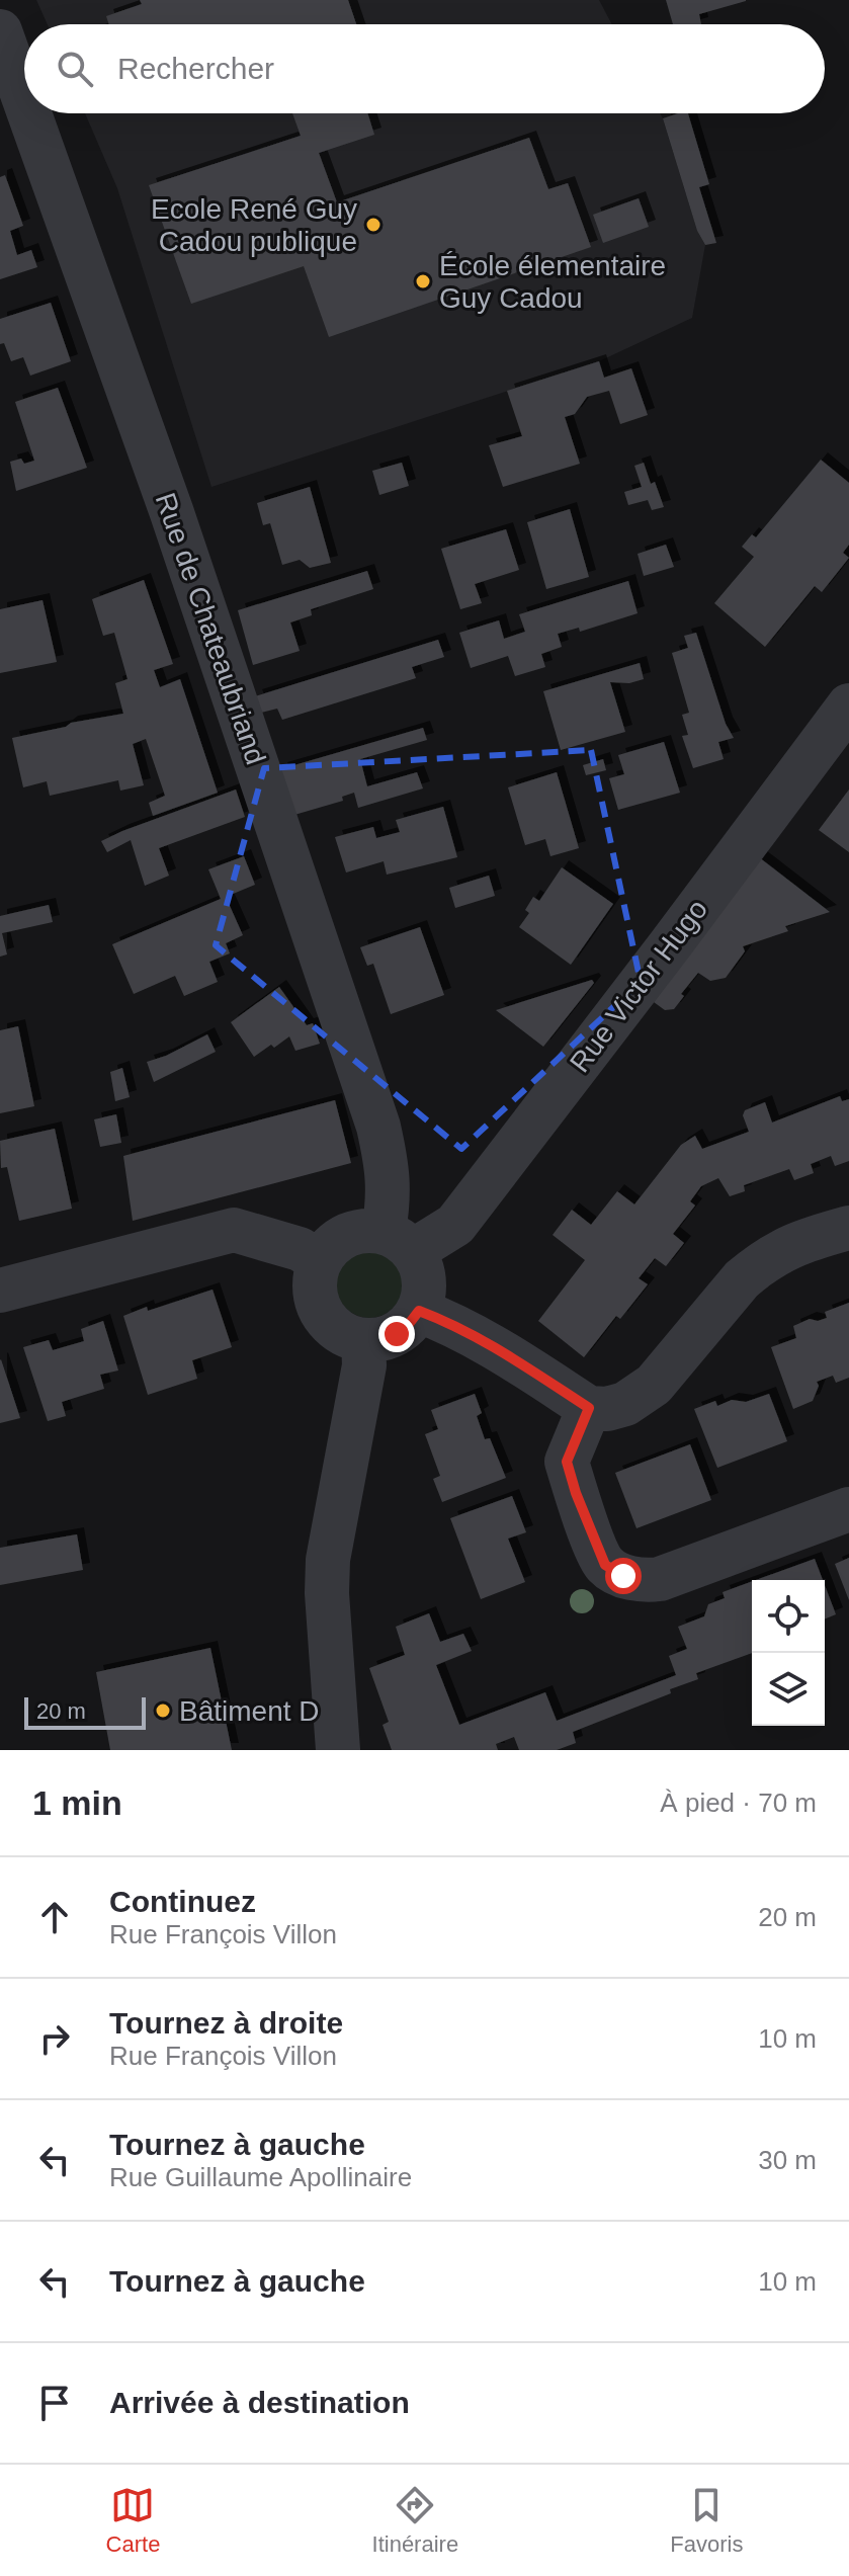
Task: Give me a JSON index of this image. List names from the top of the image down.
{
  "streets": {
    "street": ["Rue de Chateaubriand", "Rue Victor Hugo"]
  },
  "crossings": [
    ["Rue de Chateaubriand", "Rue Victor Hugo"]
  ],
  "places": ["Ecole René Guy Cadou publique", "École élementaire Guy Cadou", "Bâtiment D"],
  "scale_bar": "20 m",
  "page": {
    "search": "Rechercher",
    "scale": "20 m",
    "heading": ["1 min", "À pied · 70 m"],
    "list": [
      ["Continuez", "Rue François Villon", "20 m"],
      ["Tournez à droite", "Rue François Villon", "10 m"],
      ["Tournez à gauche", "Rue Guillaume Apollinaire", "30 m"],
      ["Tournez à gauche", "10 m"],
      "Arrivée à destination"
    ],
    "nav": ["Carte", "Itinéraire", "Favoris"]
  }
}
